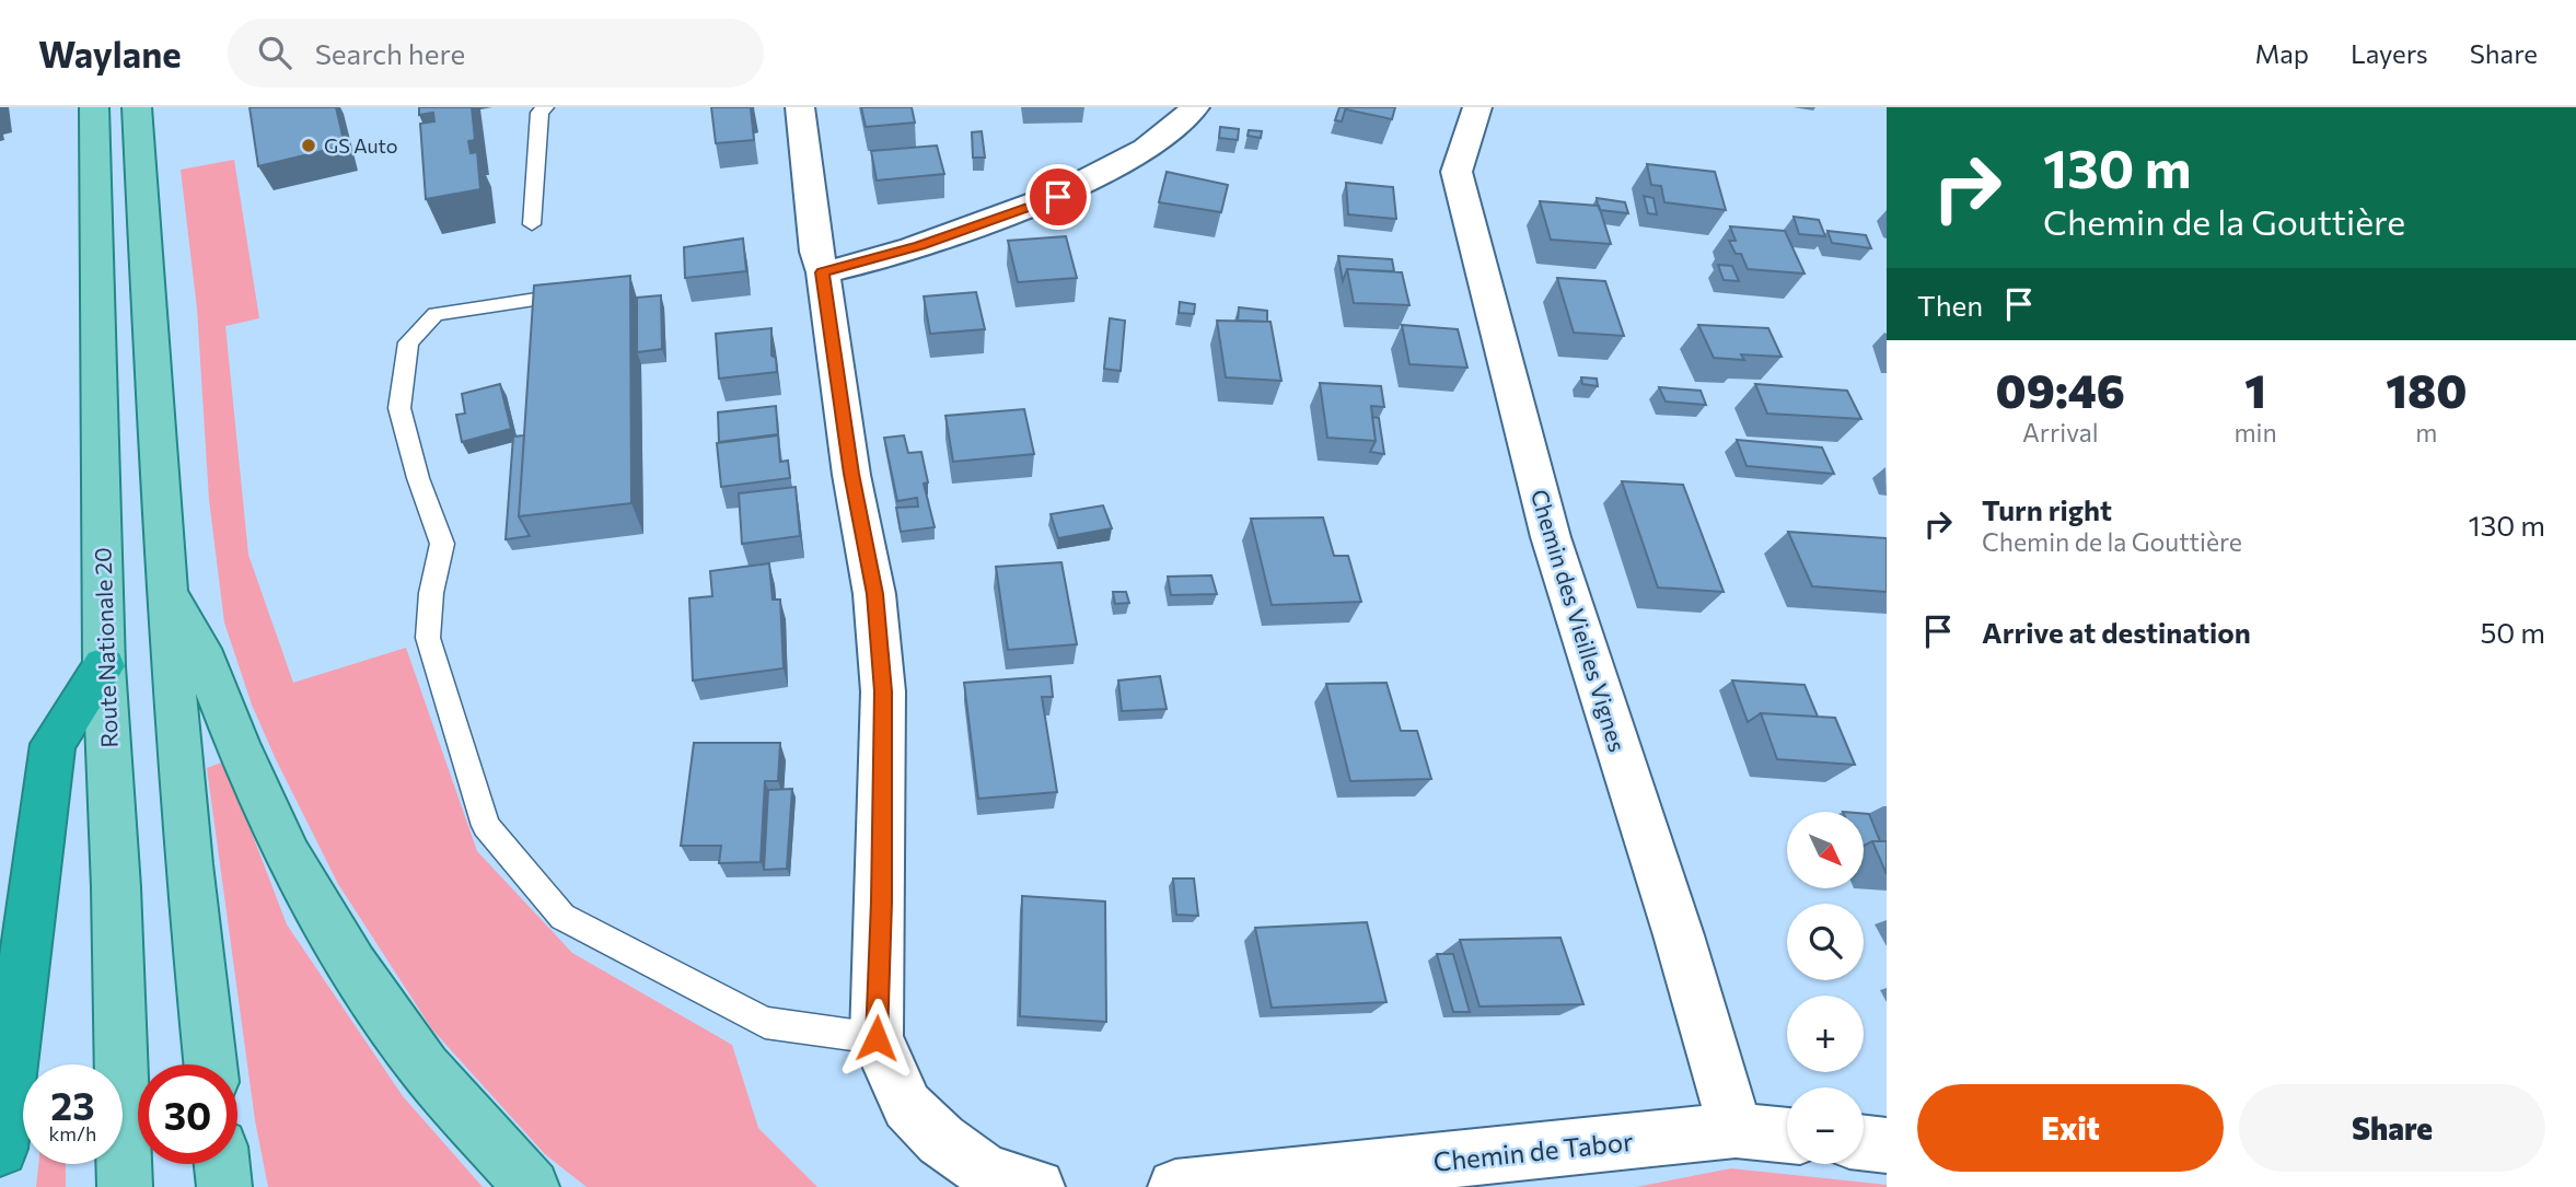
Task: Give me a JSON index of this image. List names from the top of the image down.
{
  "streets": {
    "main road": ["Route Nationale 20"],
    "street": ["Chemin des Vieilles Vignes", "Chemin de Tabor"]
  },
  "crossings": [
    ["Chemin des Vieilles Vignes", "Chemin de Tabor"]
  ],
  "places": ["GS Auto"],
  "north": "bottom right",
  "page": {
    "header": "Waylane",
    "search": "Search here",
    "nav": ["Map", "Layers", "Share"],
    "turn": ["130 m", "Chemin de la Gouttière"],
    "then": "Then",
    "eta": [
      "09:46",
      "Arrival",
      "1",
      "min",
      "180",
      "m"
    ],
    "list": [
      {
        "name": "Turn right",
        "note": "Chemin de la Gouttière",
        "value": "130 m"
      },
      {
        "name": "Arrive at destination",
        "value": "50 m"
      }
    ],
    "map_buttons": ["+", "−"],
    "speed": "23 km/h",
    "limit": "30",
    "buttons": ["Exit", "Share"]
  }
}
